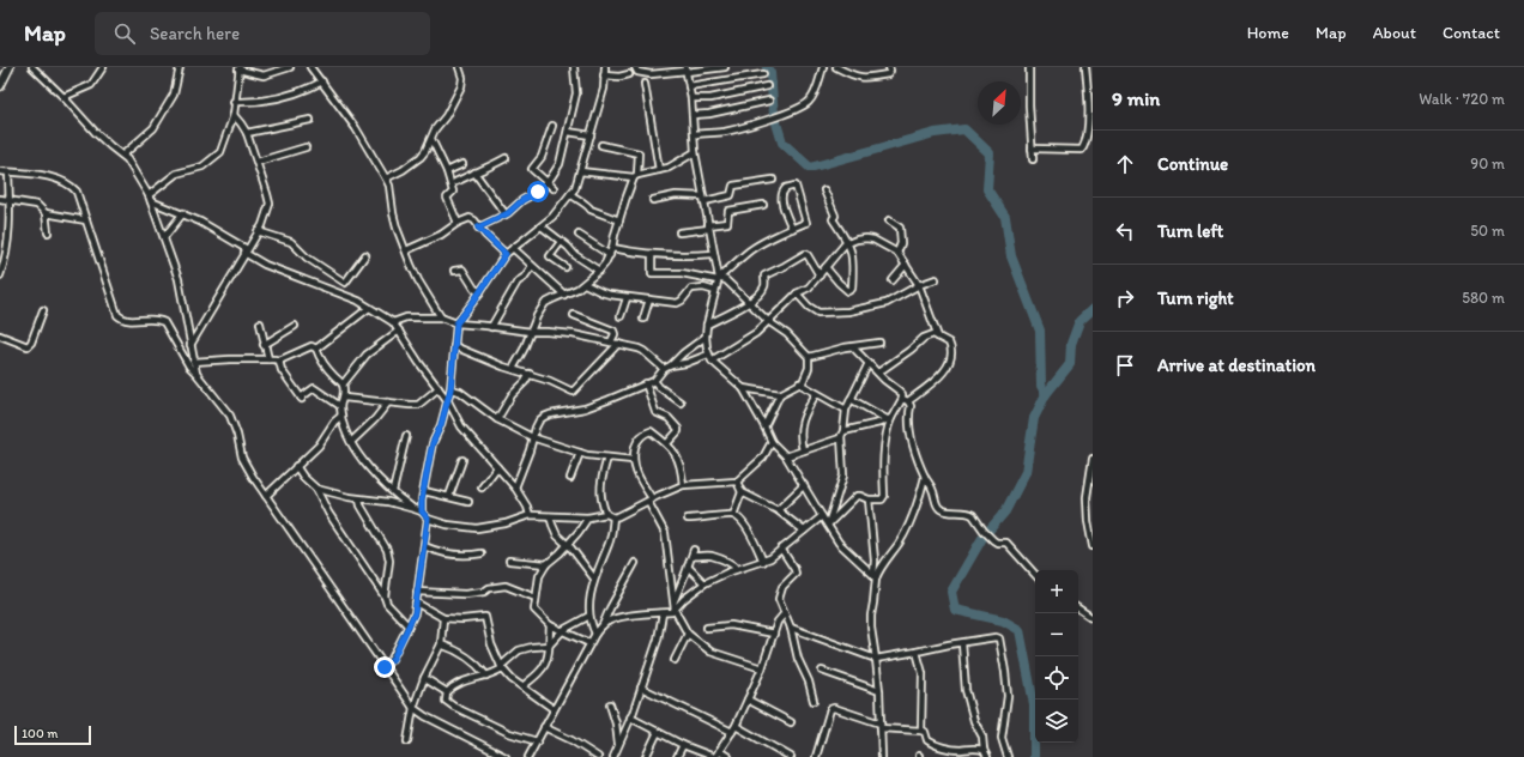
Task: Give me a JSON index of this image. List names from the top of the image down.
{
  "scale_bar": "100 m",
  "north": "top right",
  "page": {
    "header": "Map",
    "search": "Search here",
    "nav": [
      "Home",
      "Map",
      "About",
      "Contact"
    ],
    "heading": ["9 min", "Walk · 720 m"],
    "list": [
      ["Continue", "90 m"],
      ["Turn left", "50 m"],
      ["Turn right", "580 m"],
      "Arrive at destination"
    ],
    "map_buttons": ["+", "−"],
    "scale": "100 m"
  }
}
